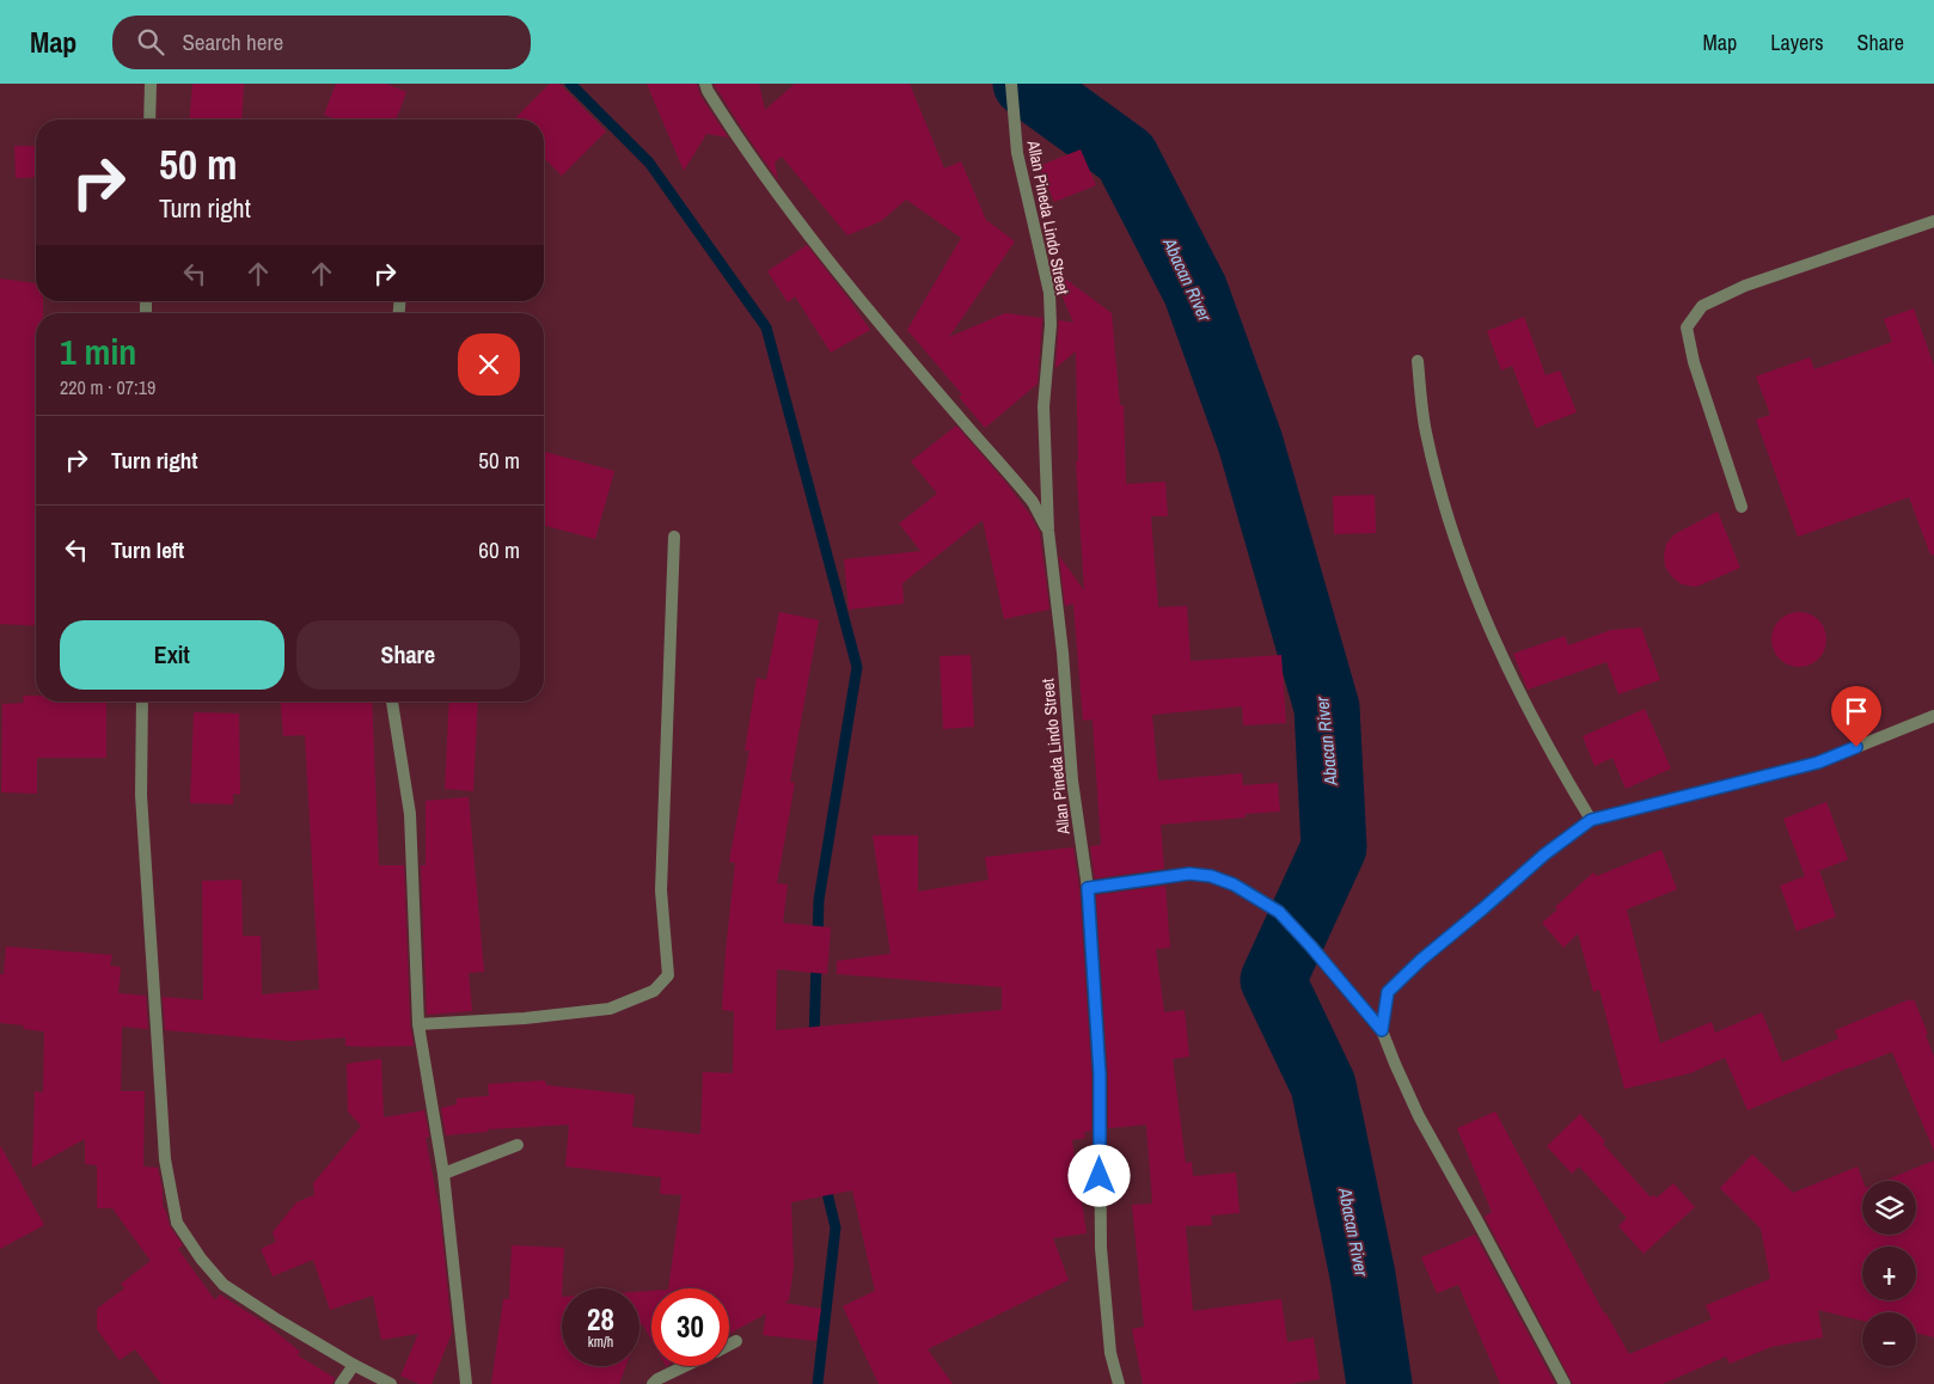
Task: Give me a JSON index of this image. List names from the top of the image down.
{
  "streets": {
    "street": ["Allan Pineda Lindo Street"]
  },
  "water": ["Abacan River"],
  "page": {
    "header": "Map",
    "search": "Search here",
    "nav": ["Map", "Layers", "Share"],
    "turn": ["50 m", "Turn right"],
    "heading": ["1 min", "220 m · 07:19"],
    "list": [
      {
        "name": "Turn right",
        "value": "50 m"
      },
      {
        "name": "Turn left",
        "value": "60 m"
      }
    ],
    "buttons": ["Exit", "Share"],
    "map_buttons": ["+", "−"],
    "speed": "28 km/h",
    "limit": "30"
  }
}
